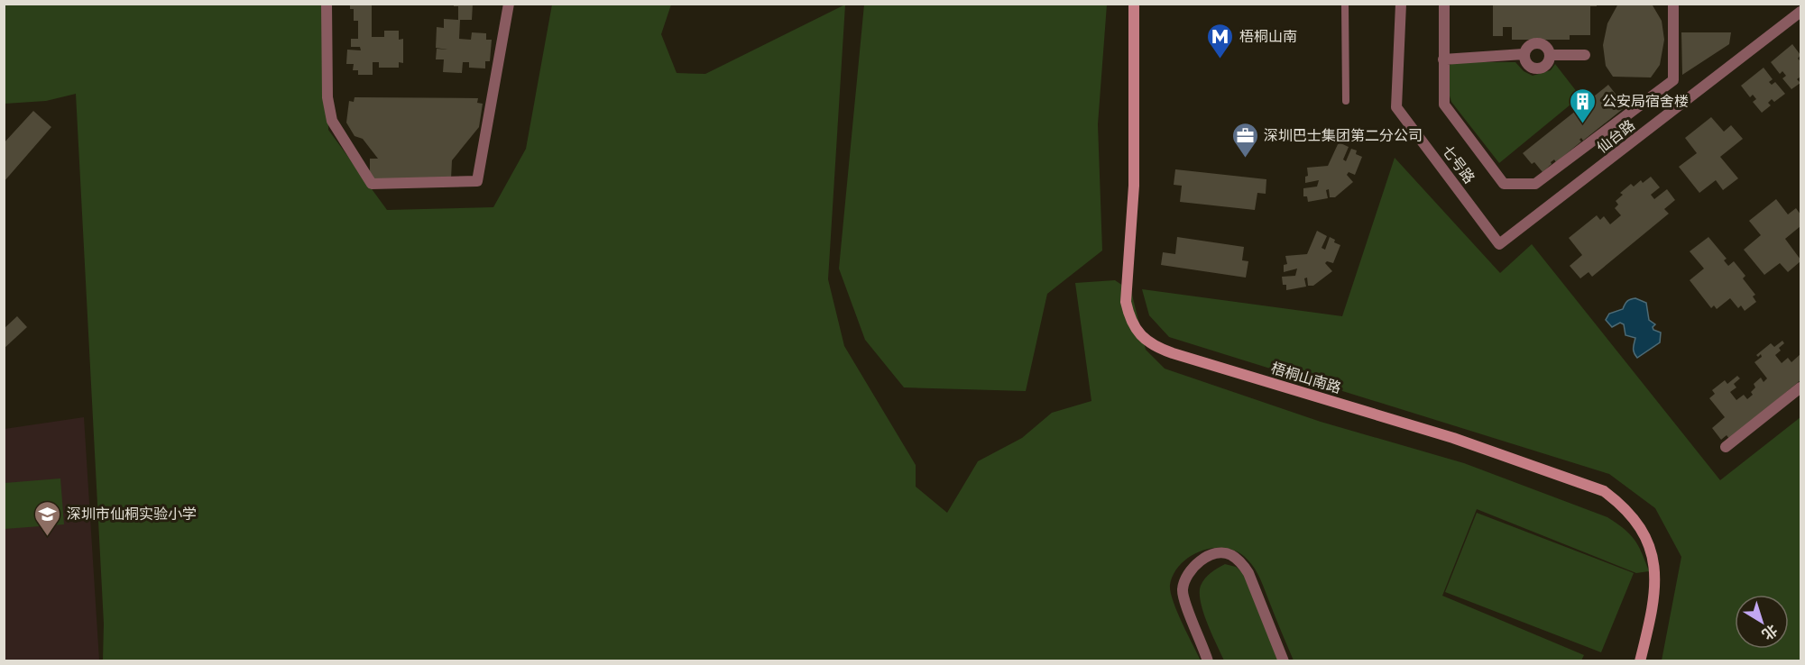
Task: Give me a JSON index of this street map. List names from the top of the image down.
{
  "streets": {
    "street": ["仙台路", "七号路", "梧桐山南路"]
  },
  "crossings": [
    ["仙台路", "七号路"]
  ],
  "places": {
    "metro station": ["梧桐山南"],
    "building": ["公安局宿舍楼"],
    "office": ["深圳巴士集团第二分公司"],
    "school or university": ["深圳市仙桐实验小学"]
  },
  "north": "bottom right"
}
